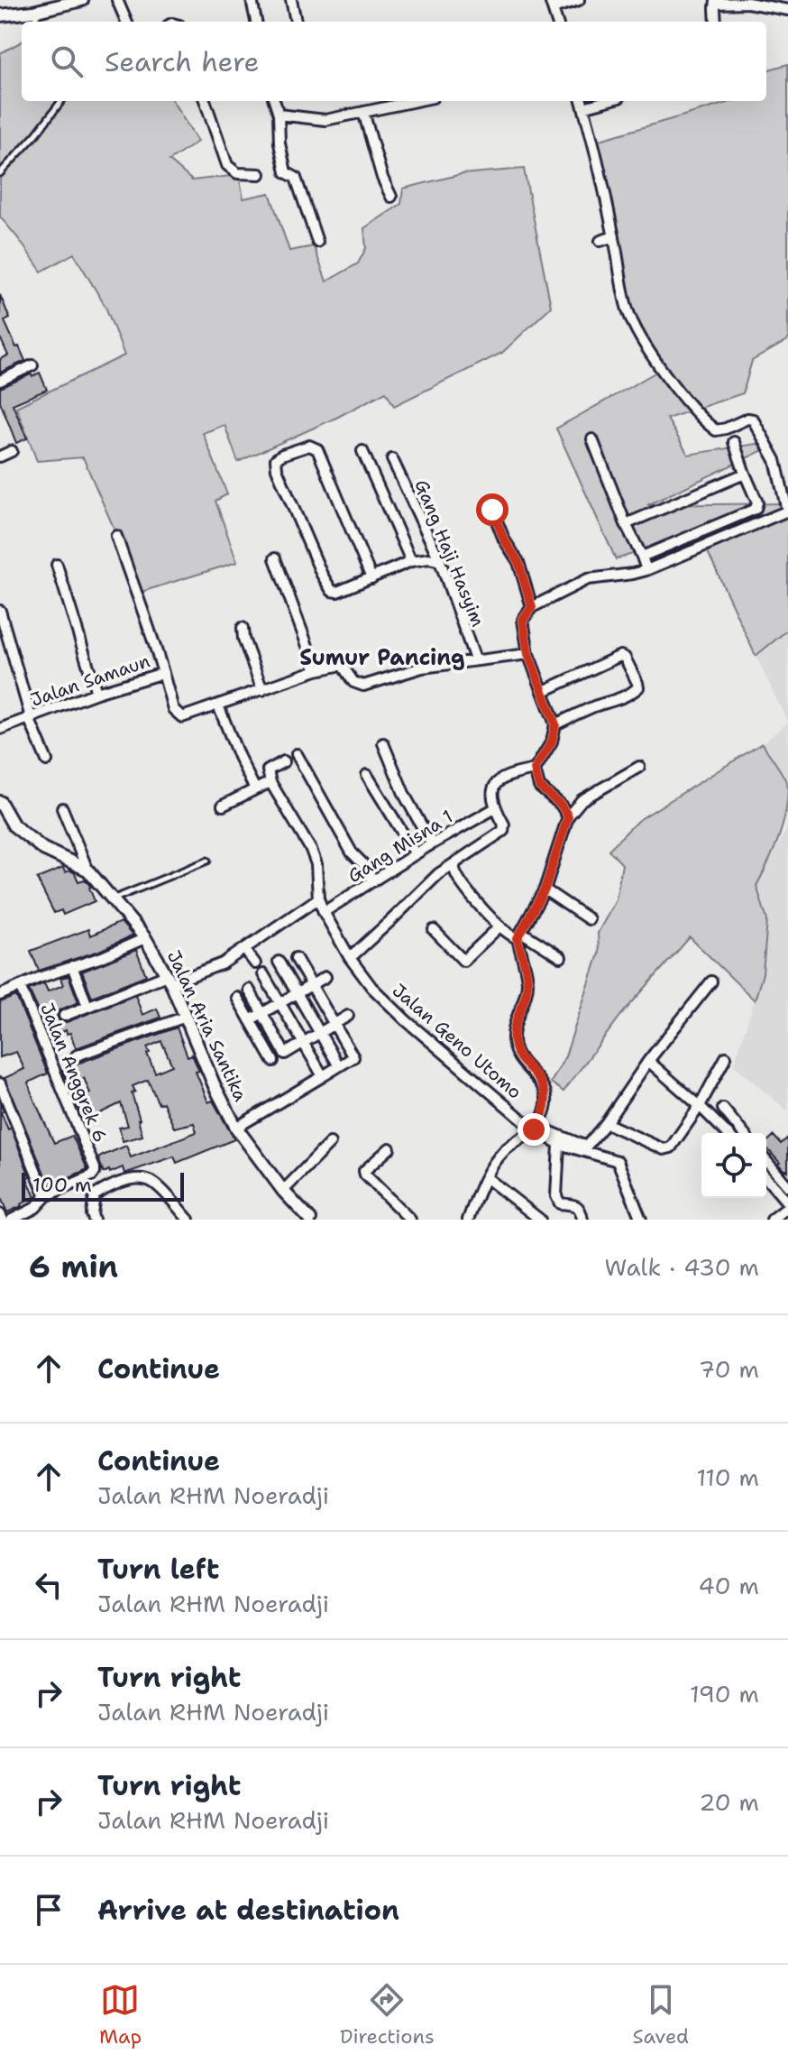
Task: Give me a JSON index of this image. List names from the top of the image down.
{
  "streets": {
    "street": [
      "Gang Haji Hasyim",
      "Jalan Samaun",
      "Gang Misna 1",
      "Jalan Aria Santika",
      "Jalan Geno Utomo",
      "Jalan Anggrek 6"
    ]
  },
  "crossings": [
    ["Gang Haji Hasyim", "Jalan Samaun"],
    ["Gang Misna 1", "Jalan Geno Utomo"]
  ],
  "districts": ["Sumur Pancing"],
  "scale_bar": "100 m",
  "page": {
    "search": "Search here",
    "scale": "100 m",
    "heading": ["6 min", "Walk · 430 m"],
    "list": [
      ["Continue", "70 m"],
      ["Continue", "Jalan RHM Noeradji", "110 m"],
      ["Turn left", "Jalan RHM Noeradji", "40 m"],
      ["Turn right", "Jalan RHM Noeradji", "190 m"],
      ["Turn right", "Jalan RHM Noeradji", "20 m"],
      "Arrive at destination"
    ],
    "nav": ["Map", "Directions", "Saved"]
  }
}
